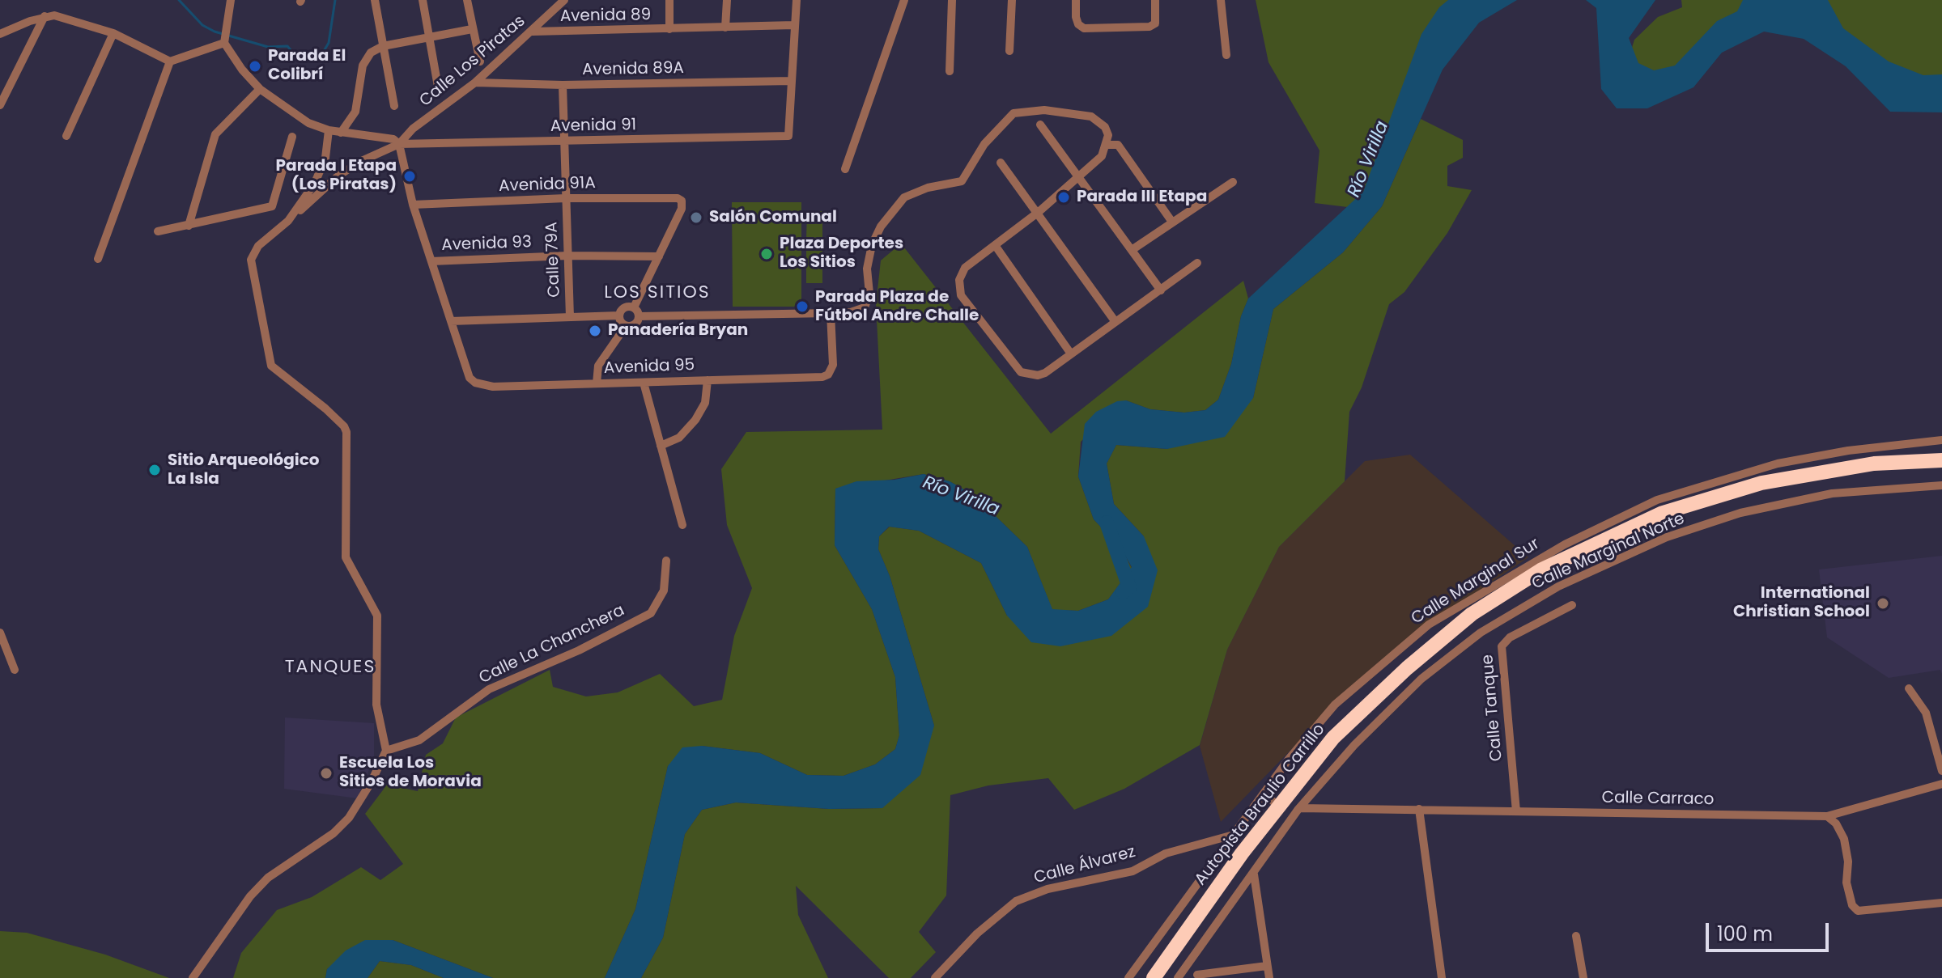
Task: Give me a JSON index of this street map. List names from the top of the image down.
{
  "streets": {
    "highway": ["Autopista Braulio Carrillo"],
    "street": [
      "Avenida 89",
      "Calle Los Piratas",
      "Avenida 89A",
      "Avenida 91",
      "Avenida 91A",
      "Avenida 93",
      "Calle 79A",
      "Avenida 95",
      "Calle Marginal Norte",
      "Calle Marginal Sur",
      "Calle La Chanchera",
      "Calle Tanque",
      "Calle Carraco",
      "Calle Álvarez"
    ]
  },
  "crossings": [
    ["Avenida 89", "Calle Los Piratas"],
    ["Calle Los Piratas", "Avenida 89A"],
    ["Calle Los Piratas", "Avenida 91"],
    ["Avenida 89A", "Avenida 91"],
    ["Avenida 89A", "Calle 79A"],
    ["Avenida 91", "Calle 79A"],
    ["Avenida 91A", "Avenida 93"],
    ["Avenida 91A", "Calle 79A"],
    ["Avenida 93", "Calle 79A"],
    ["Calle Marginal Norte", "Calle Carraco"],
    ["Calle Marginal Sur", "Autopista Braulio Carrillo"],
    ["Calle Marginal Sur", "Calle Álvarez"],
    ["Calle Tanque", "Calle Carraco"]
  ],
  "districts": ["LOS SITIOS", "TANQUES"],
  "water": ["Río Virilla"],
  "places": [
    "Parada El Colibrí",
    "Parada I Etapa (Los Piratas)",
    "Parada III Etapa",
    "Salón Comunal",
    "Plaza Deportes Los Sitios",
    "Parada Plaza de Fútbol Andre Challe",
    "Panadería Bryan",
    "Sitio Arqueológico La Isla",
    "International Christian School",
    "Escuela Los Sitios de Moravia"
  ],
  "scale_bar": "100 m"
}
